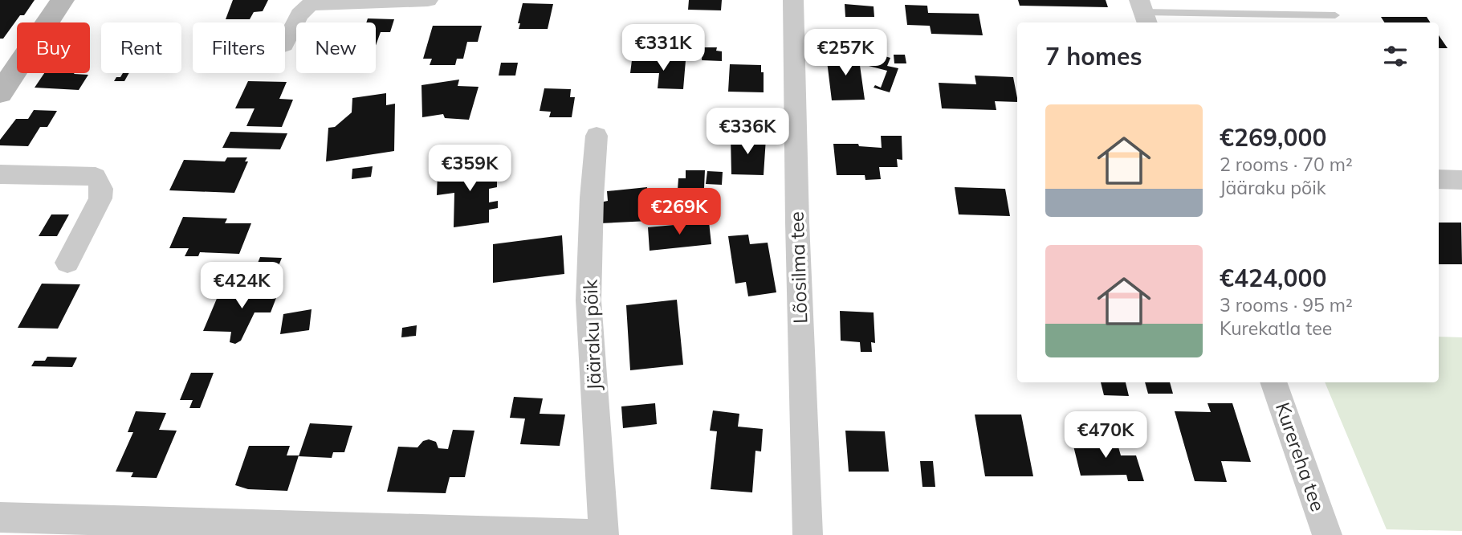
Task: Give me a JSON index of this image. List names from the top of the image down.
{
  "streets": {
    "street": ["Lõosilma tee", "Jääraku põik", "Kurereha tee"]
  },
  "page": {
    "chip": [
      "Buy",
      "Rent",
      "Filters",
      "New"
    ],
    "heading": "7 homes",
    "price": [
      "€331K",
      "€257K",
      "€336K",
      "€359K",
      "€269K",
      "€424K",
      "€470K"
    ],
    "list": [
      {
        "name": "€269,000",
        "note": "2 rooms · 70 m² · Jääraku põik"
      },
      {
        "name": "€424,000",
        "note": "3 rooms · 95 m² · Kurekatla tee"
      }
    ]
  }
}
